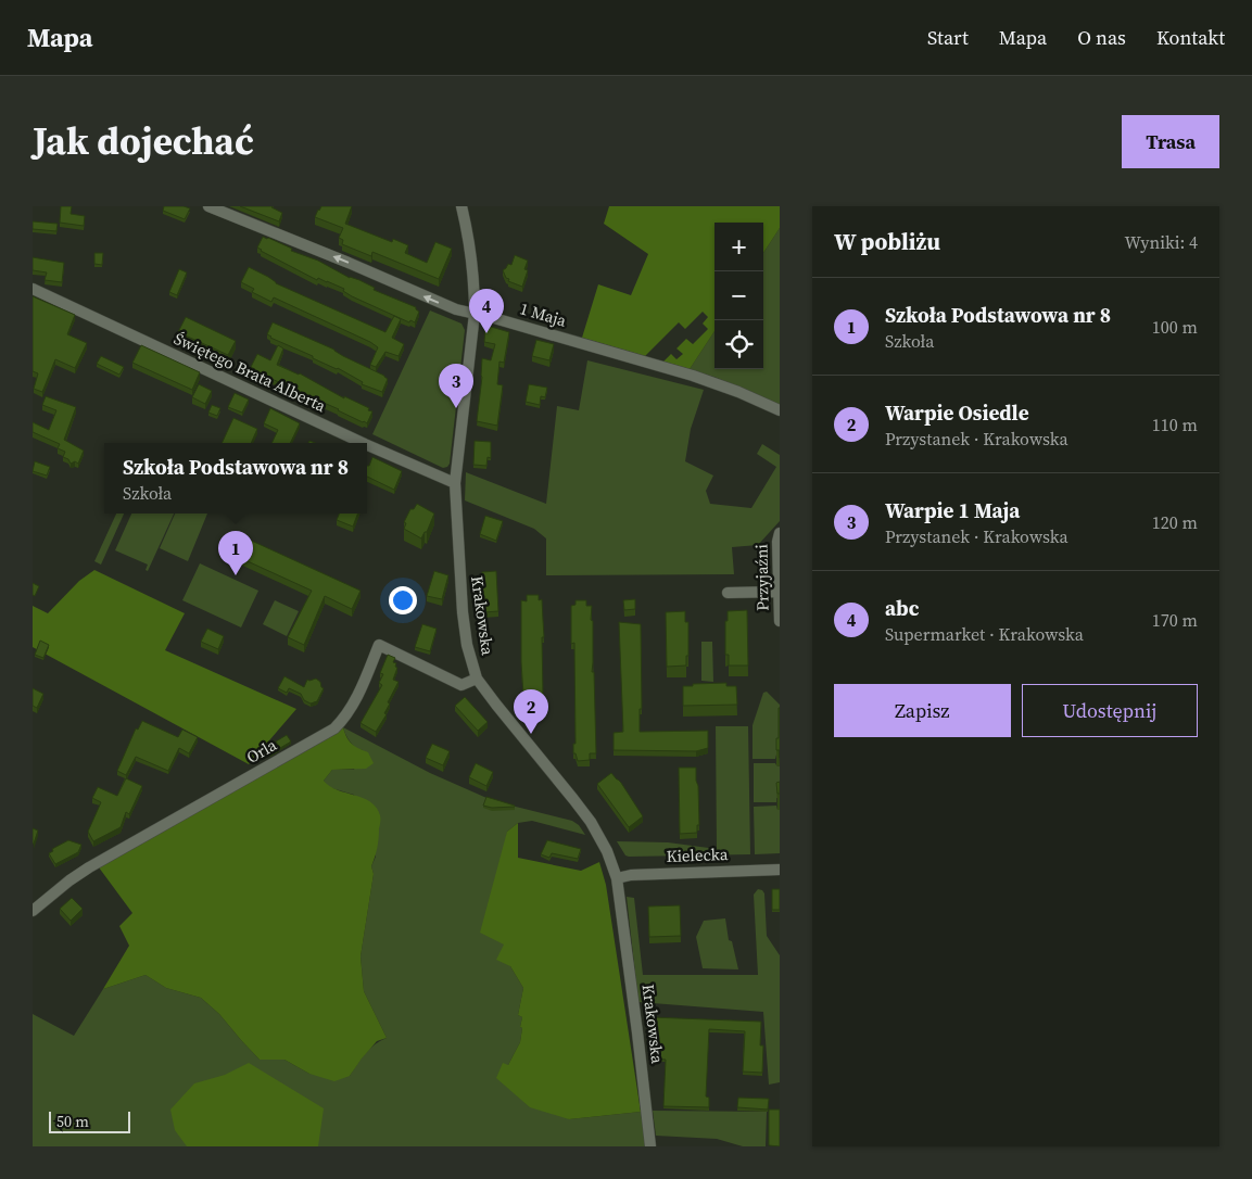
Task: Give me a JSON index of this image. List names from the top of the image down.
{
  "streets": {
    "street": [
      "1 Maja",
      "Świętego Brata Alberta",
      "Przyjaźni",
      "Krakowska",
      "Orla",
      "Kielecka"
    ]
  },
  "crossings": [
    ["1 Maja", "Krakowska"],
    ["Świętego Brata Alberta", "Krakowska"],
    ["Krakowska", "Orla"],
    ["Krakowska", "Kielecka"]
  ],
  "one_way": ["1 Maja"],
  "scale_bar": "50 m",
  "page": {
    "header": "Mapa",
    "nav": [
      "Start",
      "Mapa",
      "O nas",
      "Kontakt"
    ],
    "title": "Jak dojechać",
    "buttons": [
      "Trasa",
      ["Zapisz", "Udostępnij"]
    ],
    "heading": ["W pobliżu", "Wyniki: 4"],
    "map_buttons": ["+", "−"],
    "list": [
      {
        "mark": "1",
        "name": "Szkoła Podstawowa nr 8",
        "note": "Szkoła",
        "value": "100 m"
      },
      {
        "mark": "2",
        "name": "Warpie Osiedle",
        "note": "Przystanek · Krakowska",
        "value": "110 m"
      },
      {
        "mark": "3",
        "name": "Warpie 1 Maja",
        "note": "Przystanek · Krakowska",
        "value": "120 m"
      },
      {
        "mark": "4",
        "name": "abc",
        "note": "Supermarket · Krakowska",
        "value": "170 m"
      }
    ],
    "pins": [
      "4",
      "3",
      "1",
      "2"
    ],
    "popup": ["Szkoła Podstawowa nr 8", "Szkoła"],
    "scale": "50 m"
  }
}
